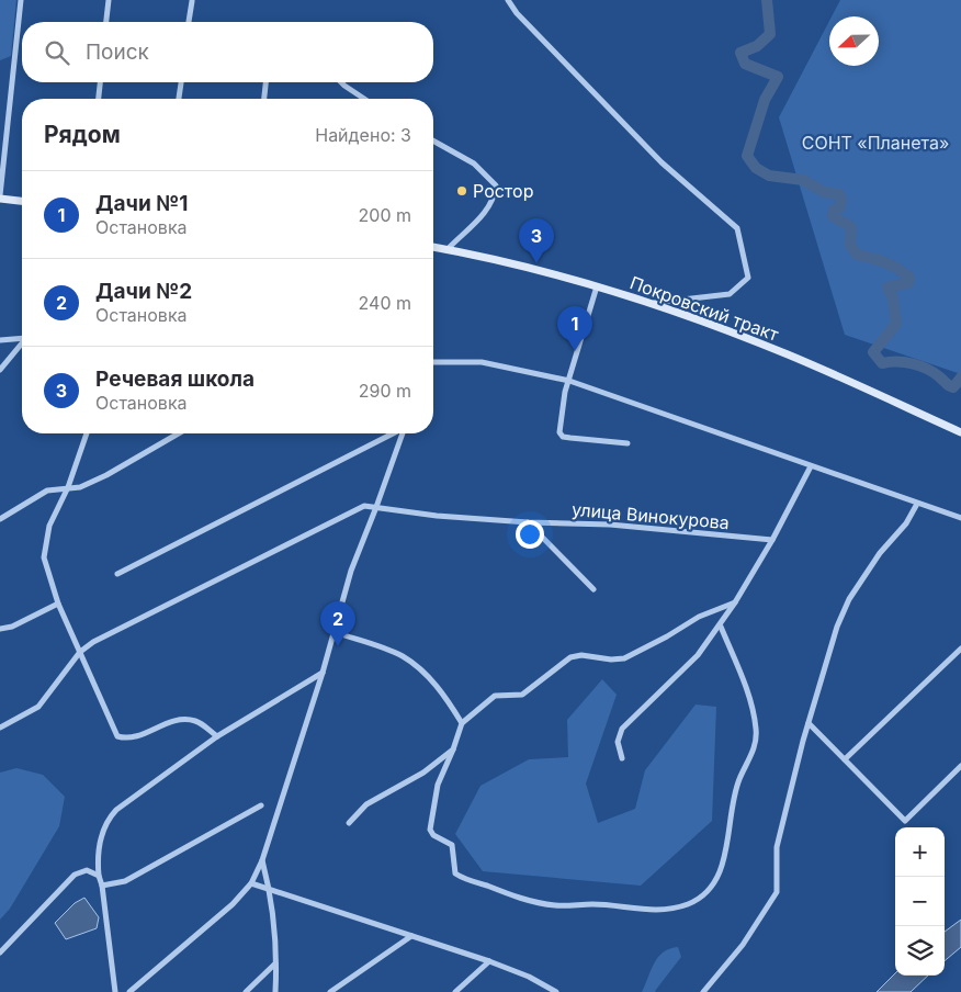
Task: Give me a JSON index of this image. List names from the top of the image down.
{
  "streets": {
    "main road": ["Покровский тракт"],
    "street": ["улица Винокурова"]
  },
  "parks": ["СОНТ «Планета»"],
  "places": ["Ростор"],
  "north": "left",
  "page": {
    "search": "Поиск",
    "heading": ["Рядом", "Найдено: 3"],
    "list": [
      {
        "mark": "1",
        "name": "Дачи №1",
        "note": "Остановка",
        "value": "200 m"
      },
      {
        "mark": "2",
        "name": "Дачи №2",
        "note": "Остановка",
        "value": "240 m"
      },
      {
        "mark": "3",
        "name": "Речевая школа",
        "note": "Остановка",
        "value": "290 m"
      }
    ],
    "pins": ["3", "1", "2"],
    "map_buttons": ["+", "−"]
  }
}
